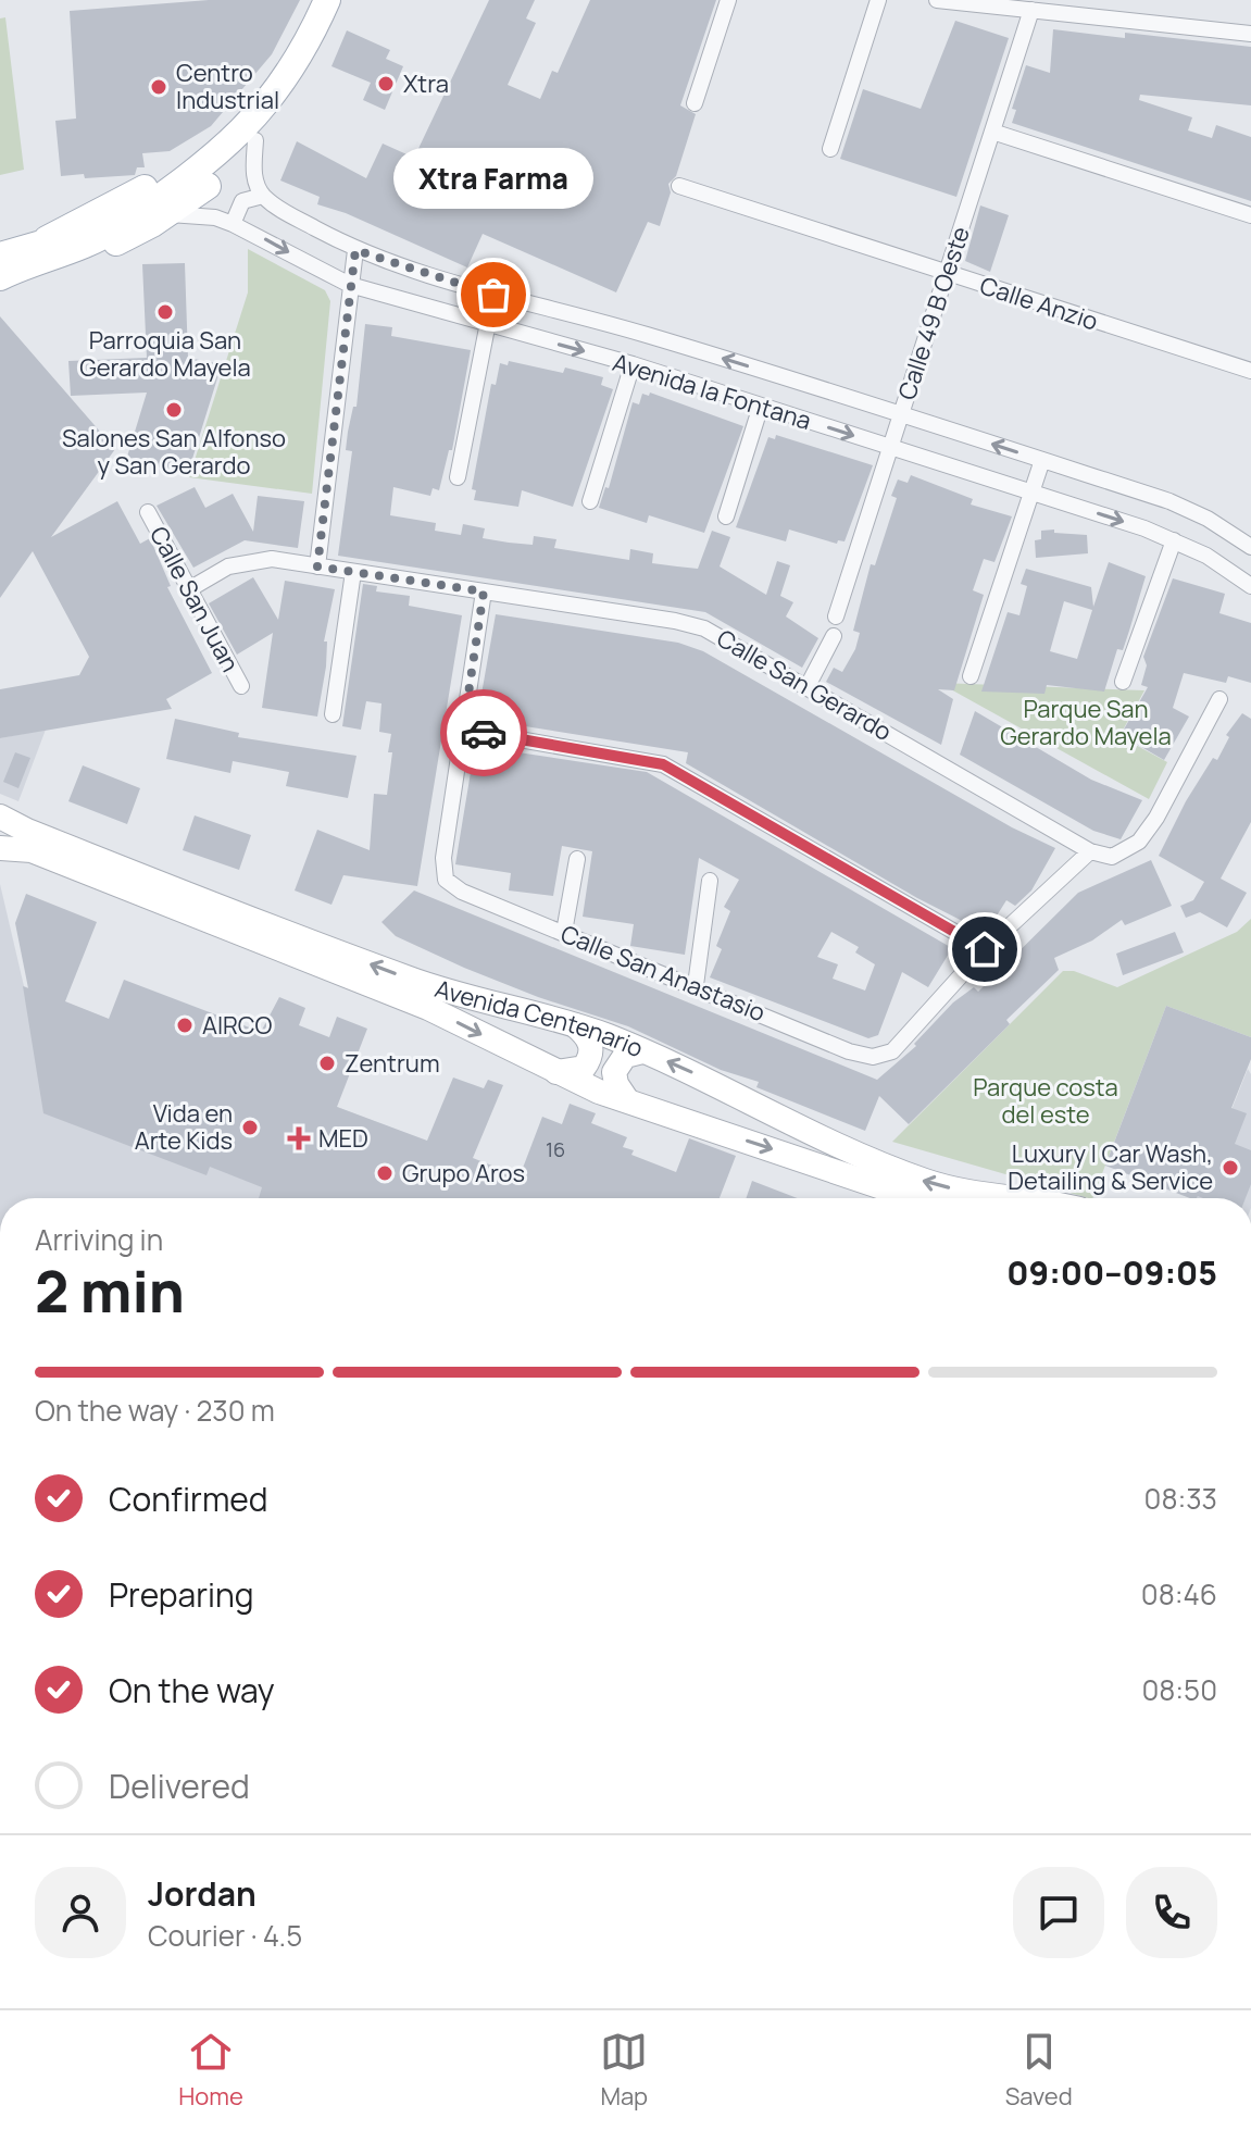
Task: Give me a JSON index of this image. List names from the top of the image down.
{
  "streets": {
    "main road": ["Avenida Centenario"],
    "street": [
      "Calle Anzio",
      "Calle 49 B Oeste",
      "Avenida la Fontana",
      "Calle San Juan",
      "Calle San Gerardo",
      "Calle San Anastasio"
    ]
  },
  "crossings": [
    ["Calle Anzio", "Calle 49 B Oeste"],
    ["Calle 49 B Oeste", "Avenida la Fontana"],
    ["Calle San Juan", "Calle San Gerardo"],
    ["Calle San Gerardo", "Calle San Anastasio"]
  ],
  "parks": ["Parque San Gerardo Mayela", "Parque costa del este"],
  "places": {
    "other": [
      "Xtra",
      "Centro Industrial",
      "Xtra Farma",
      "Parroquia San Gerardo Mayela",
      "Salones San Alfonso y San Gerardo",
      "AIRCO",
      "Zentrum",
      "Vida en Arte Kids",
      "Luxury | Car Wash, Detailing & Service",
      "Grupo Aros"
    ],
    "health": ["MED"]
  },
  "house_numbers": ["16"],
  "page": {
    "bubble": "Xtra Farma",
    "heading": ["2 min", "Arriving in", "09:00–09:05"],
    "panel": ["Jordan", "Courier · 4.5"],
    "bar": "On the way · 230 m",
    "list": [
      ["Confirmed", "08:33"],
      ["Preparing", "08:46"],
      ["On the way", "08:50"],
      "Delivered"
    ],
    "tabs": ["Home", "Map", "Saved"]
  }
}
